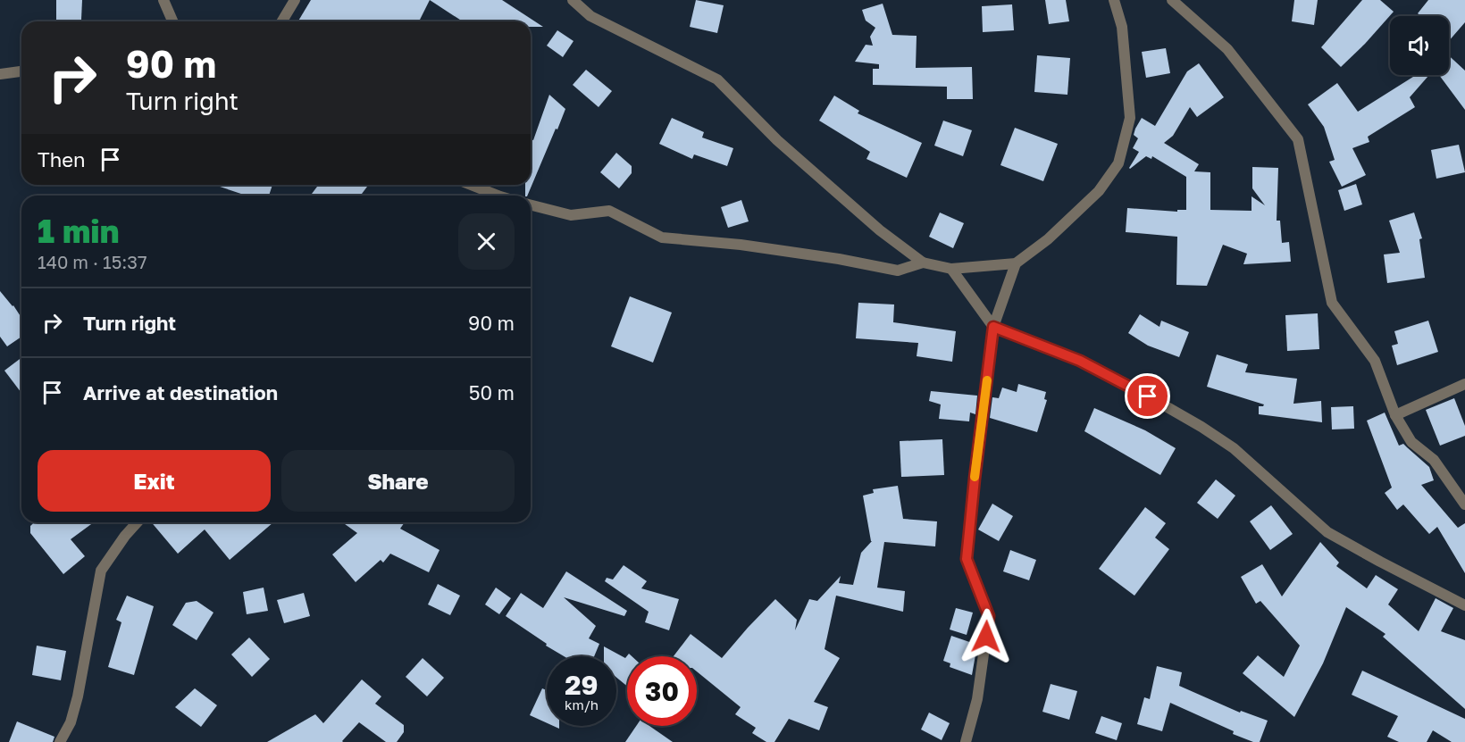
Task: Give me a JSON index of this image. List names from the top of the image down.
{
  "page": {
    "turn": ["90 m", "Turn right"],
    "then": "Then",
    "heading": ["1 min", "140 m · 15:37"],
    "list": [
      {
        "name": "Turn right",
        "value": "90 m"
      },
      {
        "name": "Arrive at destination",
        "value": "50 m"
      }
    ],
    "buttons": ["Exit", "Share"],
    "speed": "29 km/h",
    "limit": "30"
  }
}
